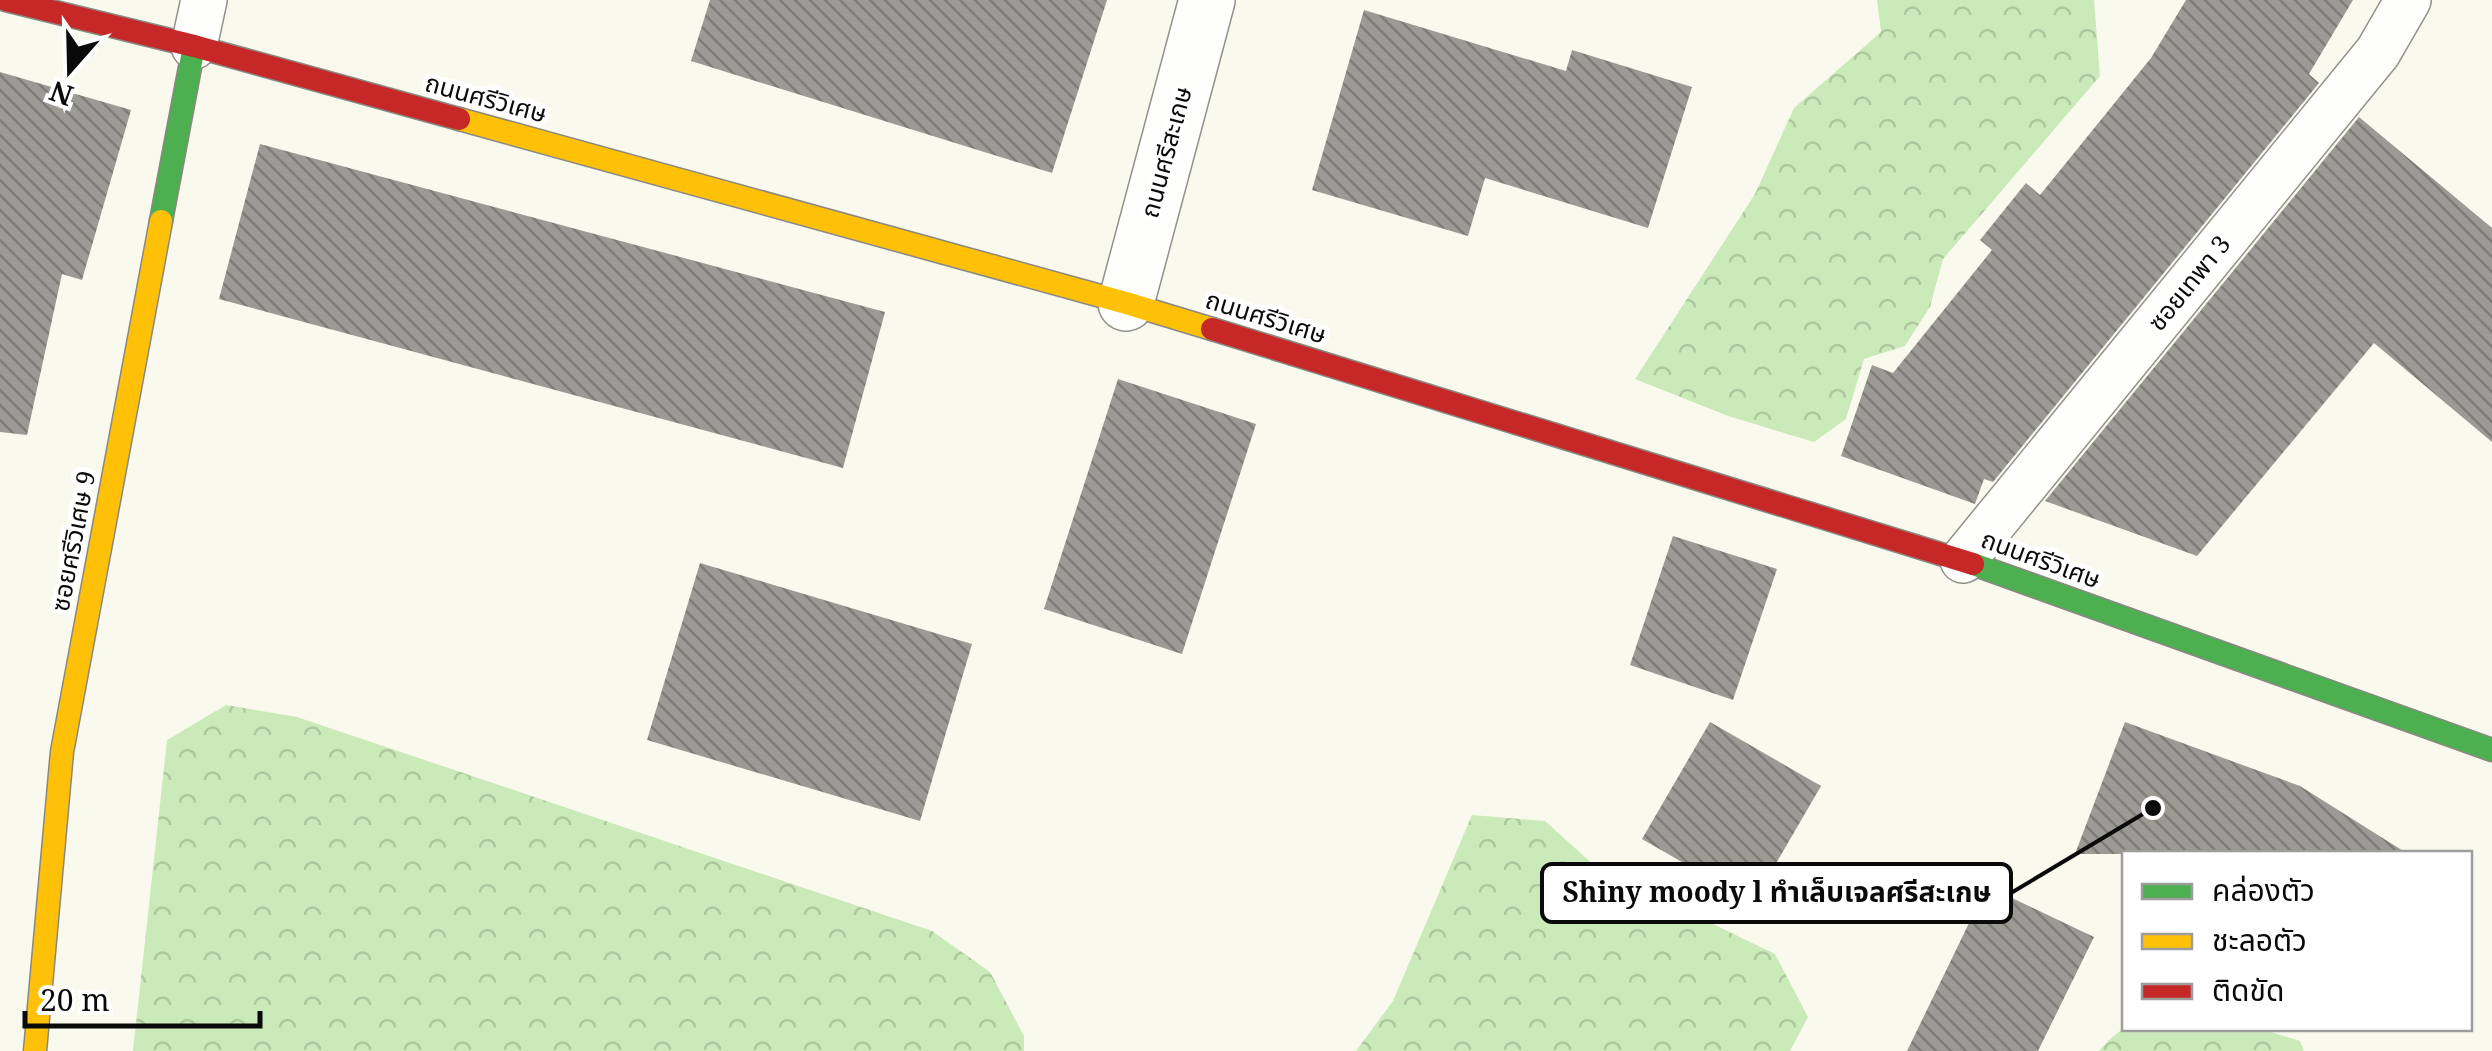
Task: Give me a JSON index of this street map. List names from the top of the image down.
{
  "streets": {
    "street": ["ถนนศรีวิเศษ", "ถนนศรีสะเกษ", "ซอยศรีวิเศษ 9"],
    "lane": ["ซอยเทพา 3"]
  },
  "crossings": [
    ["ถนนศรีวิเศษ", "ถนนศรีสะเกษ"],
    ["ถนนศรีวิเศษ", "ซอยเทพา 3"],
    ["ถนนศรีวิเศษ", "ซอยศรีวิเศษ 9"]
  ],
  "places": ["Shiny moody l ทำเล็บเจลศรีสะเกษ"],
  "legend": ["คล่องตัว", "ชะลอตัว", "ติดขัด"],
  "scale_bar": "20 m",
  "north": "bottom"
}
